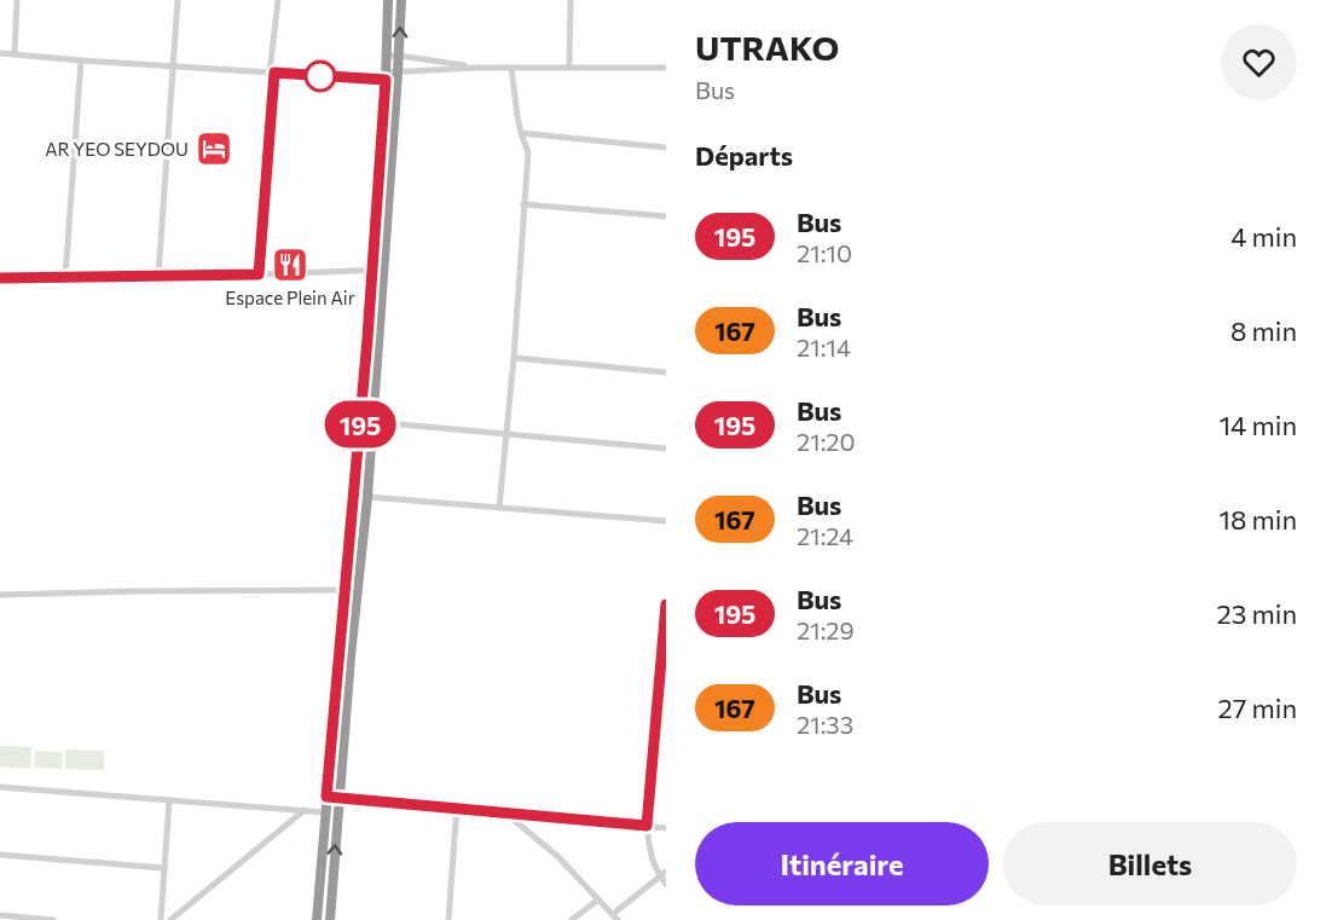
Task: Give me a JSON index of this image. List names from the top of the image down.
{
  "places": {
    "hotel": ["AR YEO SEYDOU"],
    "restaurant": ["Espace Plein Air"]
  },
  "lines": ["bus line 195"],
  "page": {
    "on_map": "195",
    "heading": [
      ["UTRAKO", "Bus"],
      "Départs"
    ],
    "list": [
      {
        "mark": "195",
        "name": "Bus",
        "note": "21:10",
        "value": "4 min"
      },
      {
        "mark": "167",
        "name": "Bus",
        "note": "21:14",
        "value": "8 min"
      },
      {
        "mark": "195",
        "name": "Bus",
        "note": "21:20",
        "value": "14 min"
      },
      {
        "mark": "167",
        "name": "Bus",
        "note": "21:24",
        "value": "18 min"
      },
      {
        "mark": "195",
        "name": "Bus",
        "note": "21:29",
        "value": "23 min"
      },
      {
        "mark": "167",
        "name": "Bus",
        "note": "21:33",
        "value": "27 min"
      }
    ],
    "buttons": ["Itinéraire", "Billets"]
  }
}
